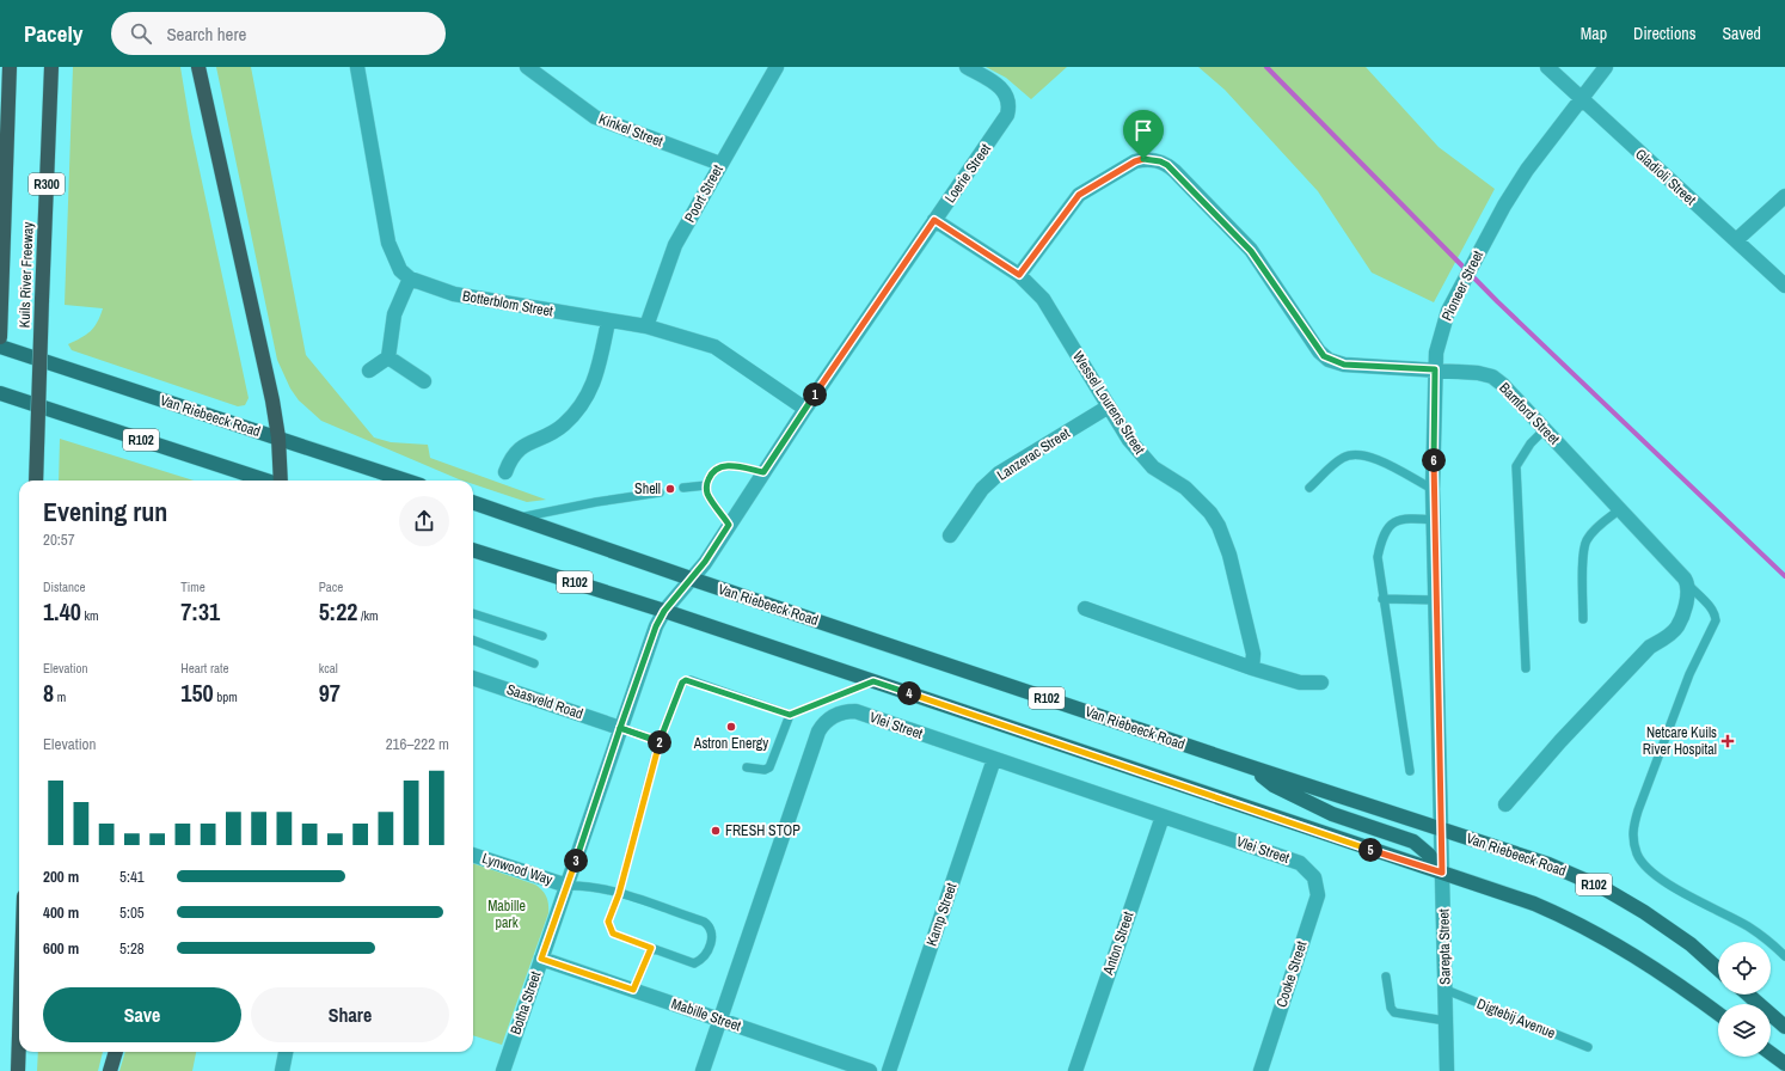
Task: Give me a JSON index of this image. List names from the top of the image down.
{
  "streets": {
    "highway": ["R300", "Kuils River Freeway"],
    "main road": ["Van Riebeeck Road", "R102"],
    "street": [
      "Kinkel Street",
      "Loerie Street",
      "Gladioli Street",
      "Poort Street",
      "Pioneer Street",
      "Botterblom Street",
      "Wessel Lourens Street",
      "Bamford Street",
      "Lanzerac Street",
      "Saasveld Road",
      "Vlei Street",
      "Lynwood Way",
      "Kamp Street",
      "Anton Street",
      "Sarepta Street",
      "Cooke Street",
      "Botha Street",
      "Mabille Street"
    ],
    "lane": ["Digtebij Avenue"]
  },
  "crossings": [
    ["Kinkel Street", "Poort Street"],
    ["Loerie Street", "Botterblom Street"],
    ["Loerie Street", "Wessel Lourens Street"],
    ["Loerie Street", "Van Riebeeck Road"],
    ["Loerie Street", "R102"],
    ["Loerie Street", "Botha Street"],
    ["Gladioli Street", "Pioneer Street"],
    ["Poort Street", "Botterblom Street"],
    ["Pioneer Street", "Bamford Street"],
    ["Pioneer Street", "Van Riebeeck Road"],
    ["Pioneer Street", "Sarepta Street"],
    ["Wessel Lourens Street", "Bamford Street"],
    ["Wessel Lourens Street", "Lanzerac Street"],
    ["Van Riebeeck Road", "Sarepta Street"],
    ["R102", "Sarepta Street"],
    ["R102", "Botha Street"],
    ["Saasveld Road", "Botha Street"],
    ["Vlei Street", "Kamp Street"],
    ["Vlei Street", "Anton Street"],
    ["Vlei Street", "Cooke Street"],
    ["Vlei Street", "Mabille Street"],
    ["Lynwood Way", "Botha Street"],
    ["Sarepta Street", "Digtebij Avenue"],
    ["Botha Street", "Mabille Street"]
  ],
  "parks": ["Mabille park"],
  "places": {
    "other": ["Shell", "Astron Energy", "FRESH STOP"],
    "health": ["Netcare Kuils River Hospital"]
  },
  "page": {
    "header": "Pacely",
    "search": "Search here",
    "nav": ["Map", "Directions", "Saved"],
    "pins": [
      "1",
      "6",
      "4",
      "2",
      "5",
      "3"
    ],
    "heading": ["Evening run", "20:57"],
    "stats": [
      ["Distance", "1.40 km"],
      ["Time", "7:31"],
      ["Pace", "5:22 /km"],
      ["Elevation", "8 m"],
      ["Heart rate", "150 bpm"],
      ["kcal", "97"]
    ],
    "chart": ["Elevation", "216–222 m"],
    "list": [
      {
        "name": "200 m",
        "note": "5:41"
      },
      {
        "name": "400 m",
        "note": "5:05"
      },
      {
        "name": "600 m",
        "note": "5:28"
      }
    ],
    "buttons": ["Save", "Share"]
  }
}
